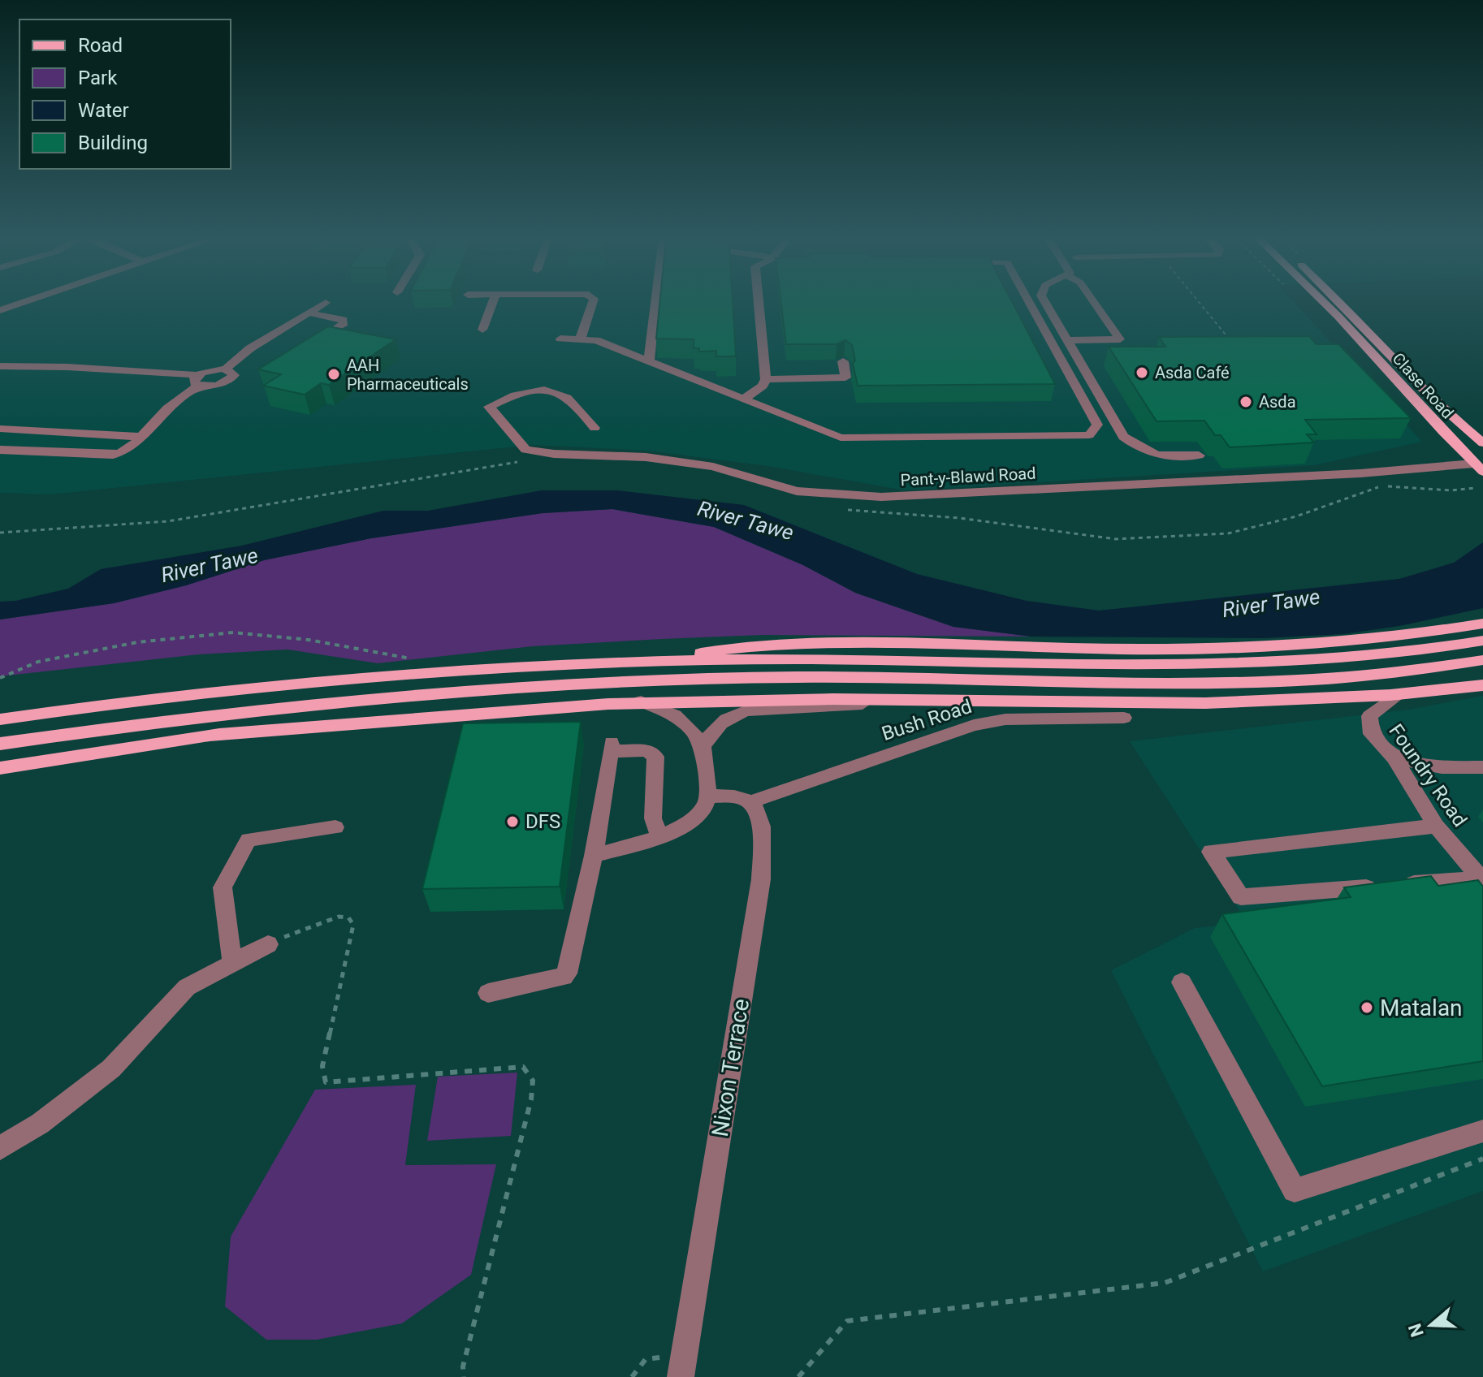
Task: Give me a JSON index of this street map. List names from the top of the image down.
{
  "streets": {
    "main road": ["Clase Road"],
    "street": [
      "Pant-y-Blawd Road",
      "Bush Road",
      "Foundry Road",
      "Nixon Terrace"
    ]
  },
  "crossings": [
    ["Clase Road", "Pant-y-Blawd Road"],
    ["Bush Road", "Nixon Terrace"]
  ],
  "water": ["River Tawe"],
  "places": [
    "Asda Café",
    "AAH Pharmaceuticals",
    "Asda",
    "DFS",
    "Matalan"
  ],
  "legend": [
    "Road",
    "Park",
    "Water",
    "Building"
  ],
  "north": "left"
}
